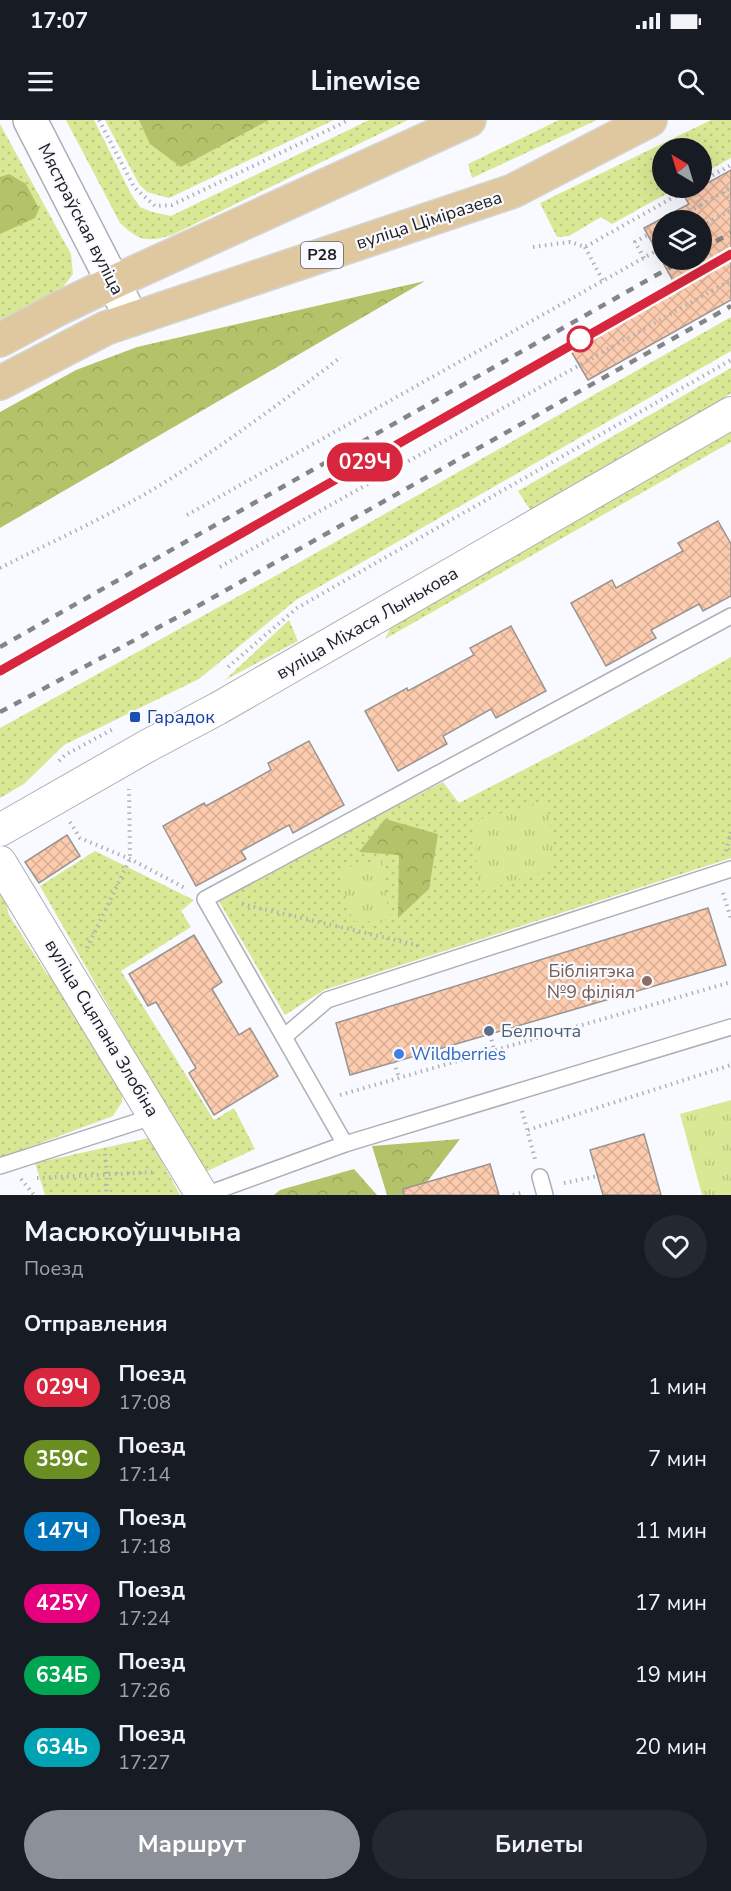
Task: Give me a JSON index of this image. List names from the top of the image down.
{
  "streets": {
    "main road": ["вуліца Ціміразева", "Р28"],
    "street": ["Мястраўская вуліца", "вуліца Міхася Лынькова", "вуліца Сцяпана Злобіна"]
  },
  "crossings": [
    ["Мястраўская вуліца", "вуліца Ціміразева"]
  ],
  "places": {
    "transit": ["Гарадок"],
    "other": ["Бібліятэка №9 філіял", "Белпочта", "Wildberries"]
  },
  "north": "top left",
  "page": {
    "status": "17:07",
    "header": "Linewise",
    "on_map": "029Ч",
    "heading": [
      ["Масюкоўшчына", "Поезд"],
      "Отправления"
    ],
    "list": [
      {
        "mark": "029Ч",
        "name": "Поезд",
        "note": "17:08",
        "value": "1 мин"
      },
      {
        "mark": "359С",
        "name": "Поезд",
        "note": "17:14",
        "value": "7 мин"
      },
      {
        "mark": "147Ч",
        "name": "Поезд",
        "note": "17:18",
        "value": "11 мин"
      },
      {
        "mark": "425У",
        "name": "Поезд",
        "note": "17:24",
        "value": "17 мин"
      },
      {
        "mark": "634Б",
        "name": "Поезд",
        "note": "17:26",
        "value": "19 мин"
      },
      {
        "mark": "634Ь",
        "name": "Поезд",
        "note": "17:27",
        "value": "20 мин"
      }
    ],
    "buttons": ["Маршрут", "Билеты"]
  }
}
